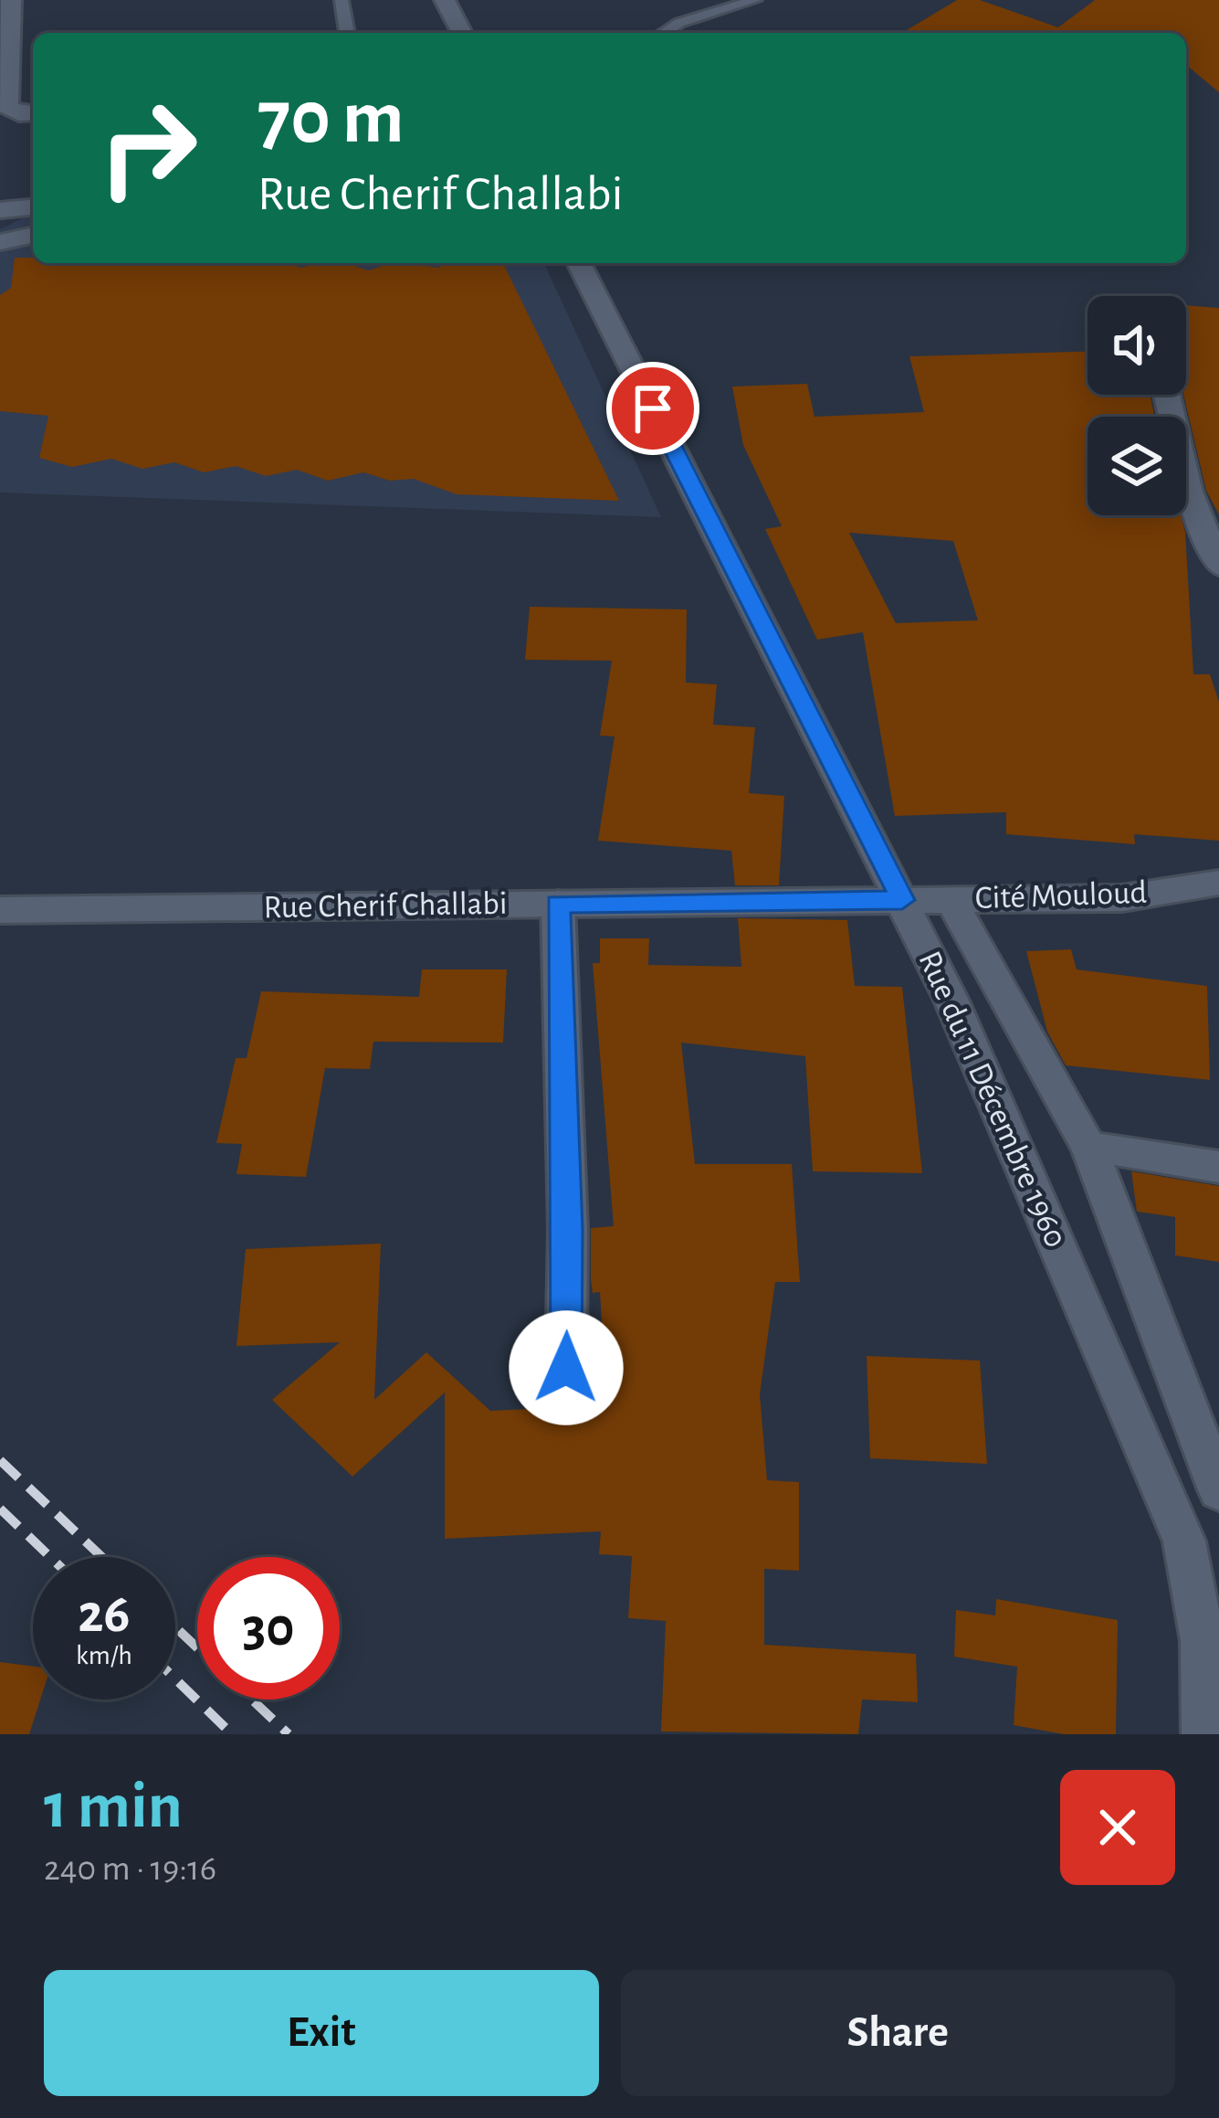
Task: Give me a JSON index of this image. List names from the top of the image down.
{
  "streets": {
    "street": ["Cité Mouloud", "Rue Cherif Challabi", "Rue du 11 Décembre 1960"]
  },
  "crossings": [
    ["Cité Mouloud", "Rue Cherif Challabi"],
    ["Cité Mouloud", "Rue du 11 Décembre 1960"],
    ["Rue Cherif Challabi", "Rue du 11 Décembre 1960"]
  ],
  "page": {
    "turn": ["70 m", "Rue Cherif Challabi"],
    "speed": "26 km/h",
    "limit": "30",
    "heading": ["1 min", "240 m · 19:16"],
    "buttons": ["Exit", "Share"]
  }
}
